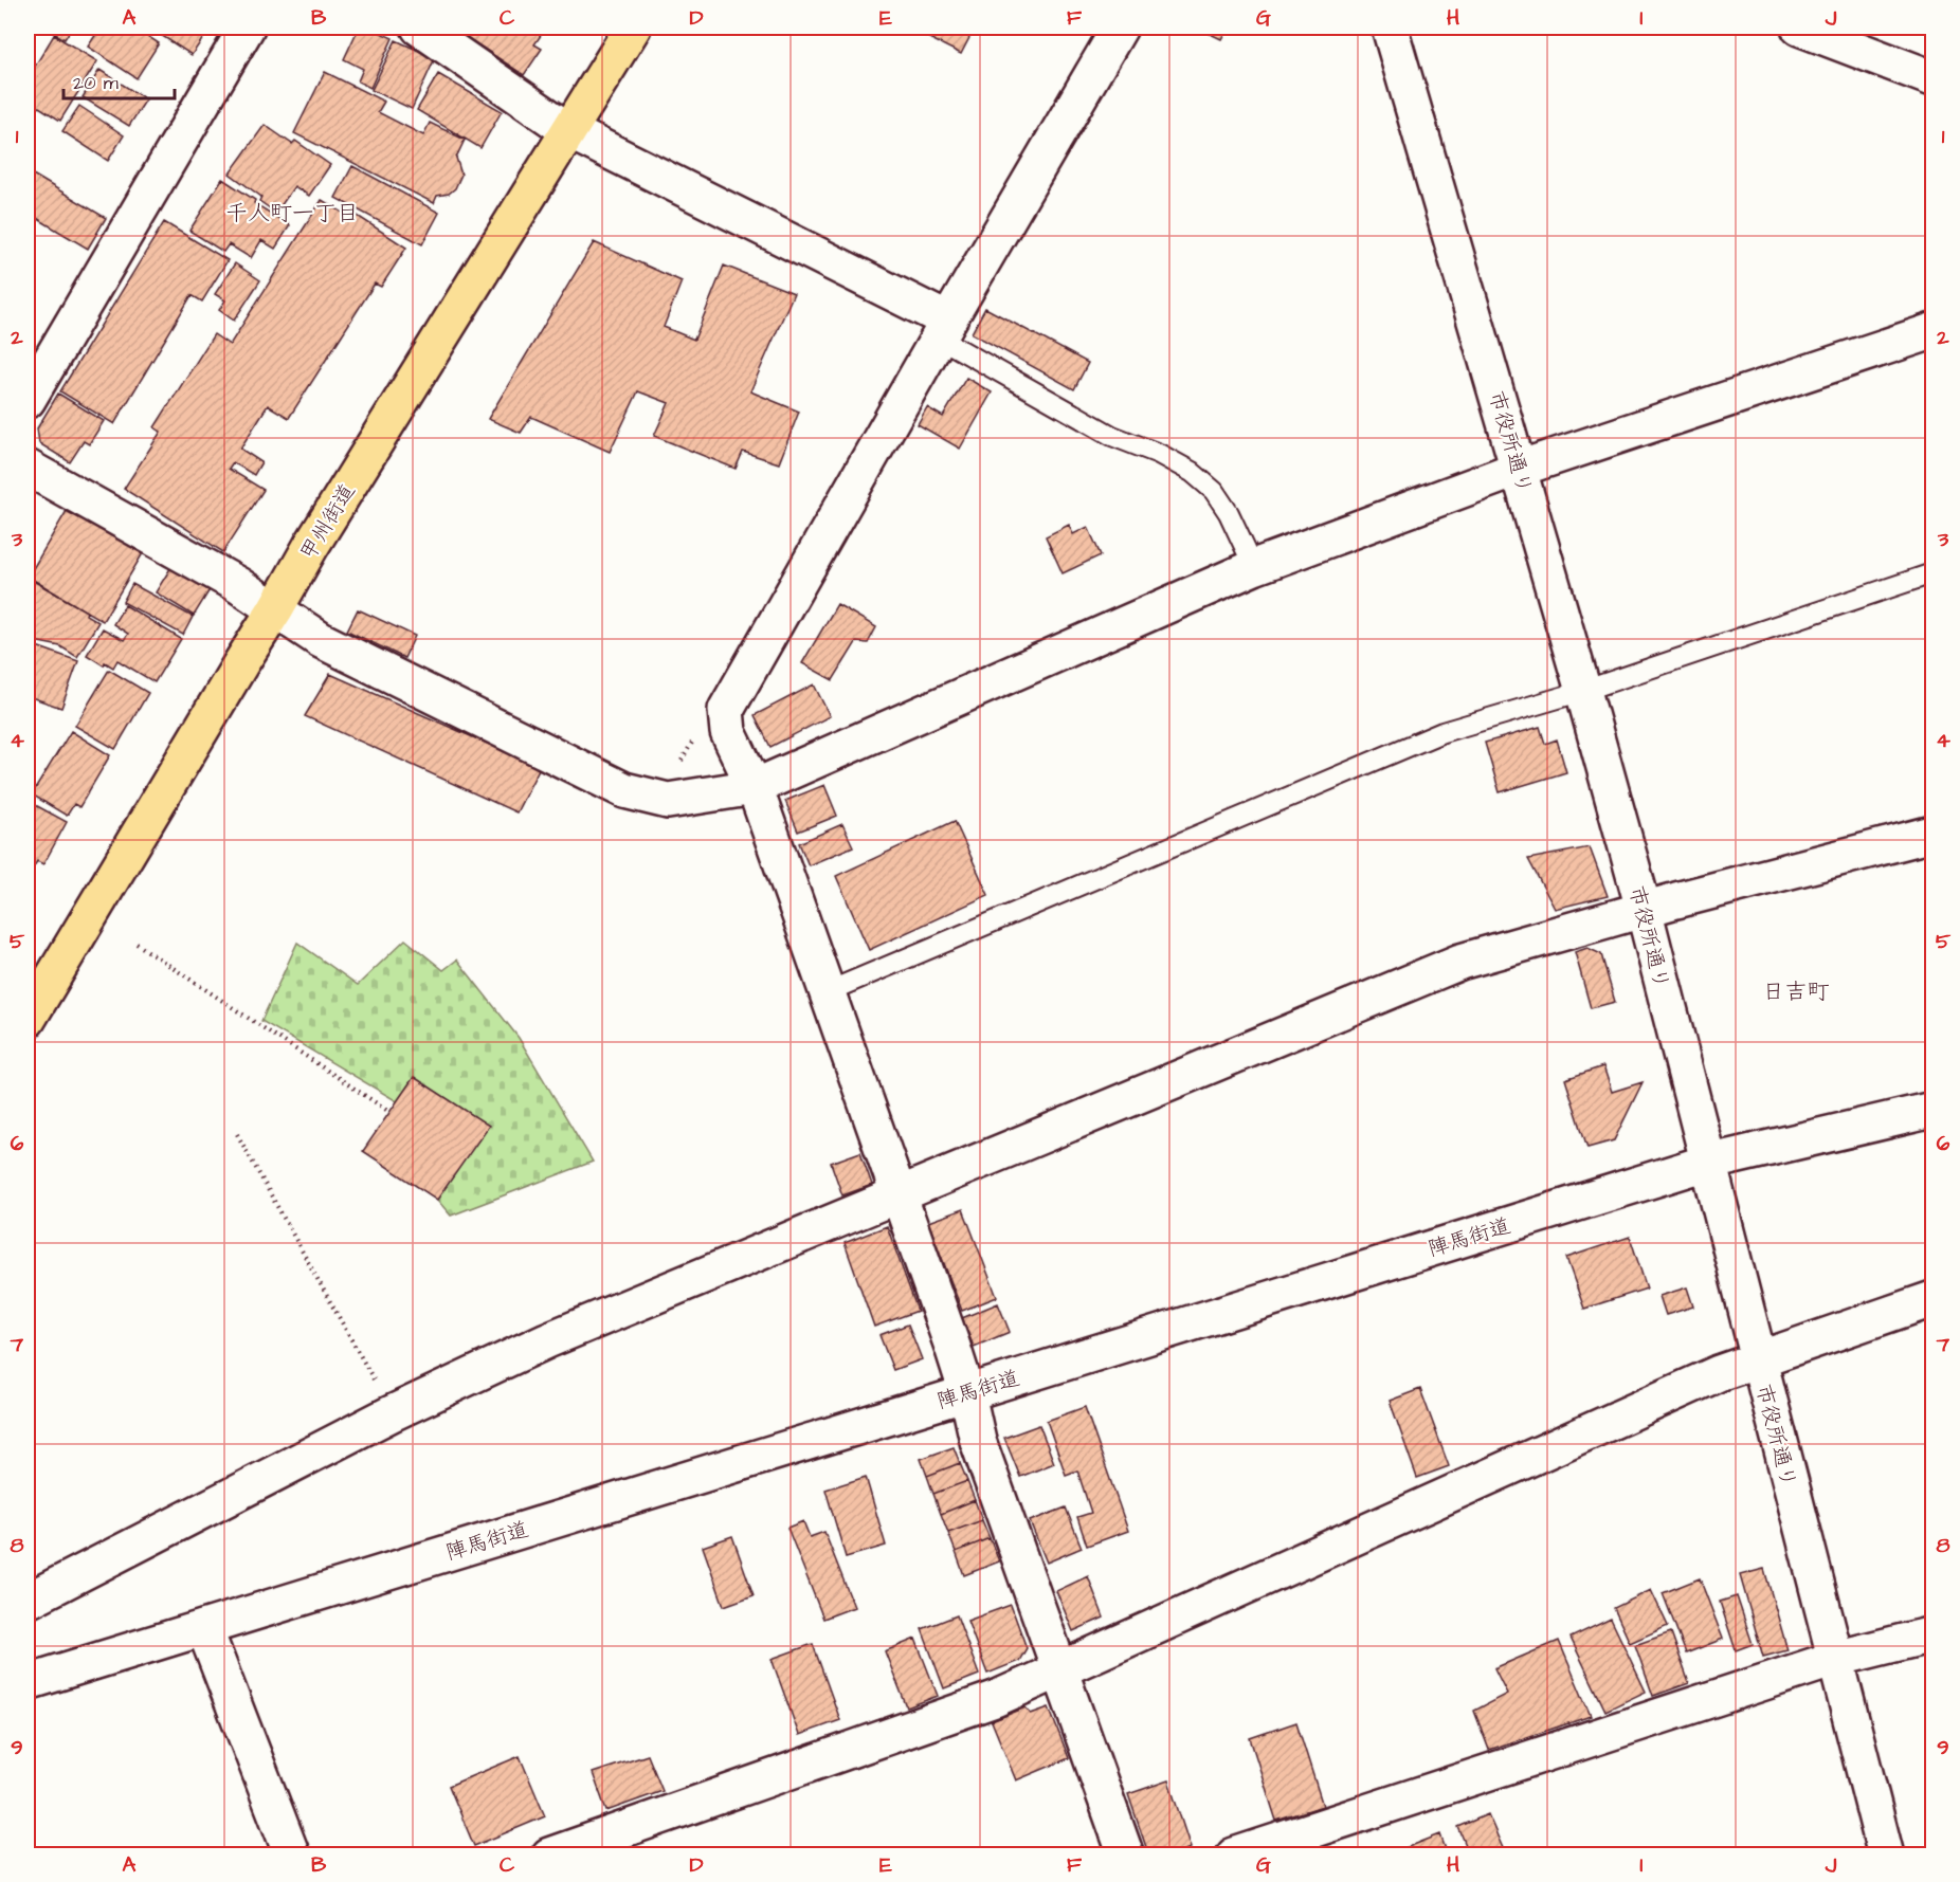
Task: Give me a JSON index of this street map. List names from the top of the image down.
{
  "streets": {
    "highway": ["甲州街道"],
    "street": ["市役所通り", "陣馬街道"]
  },
  "crossings": [
    ["市役所通り", "陣馬街道"]
  ],
  "districts": ["千人町一丁目", "日吉町"],
  "scale_bar": "20 m",
  "grid": {
    "columns": [
      "A",
      "B",
      "C",
      "D",
      "E",
      "F",
      "G",
      "H",
      "I",
      "J"
    ],
    "rows": [
      "1",
      "2",
      "3",
      "4",
      "5",
      "6",
      "7",
      "8",
      "9"
    ]
  }
}
